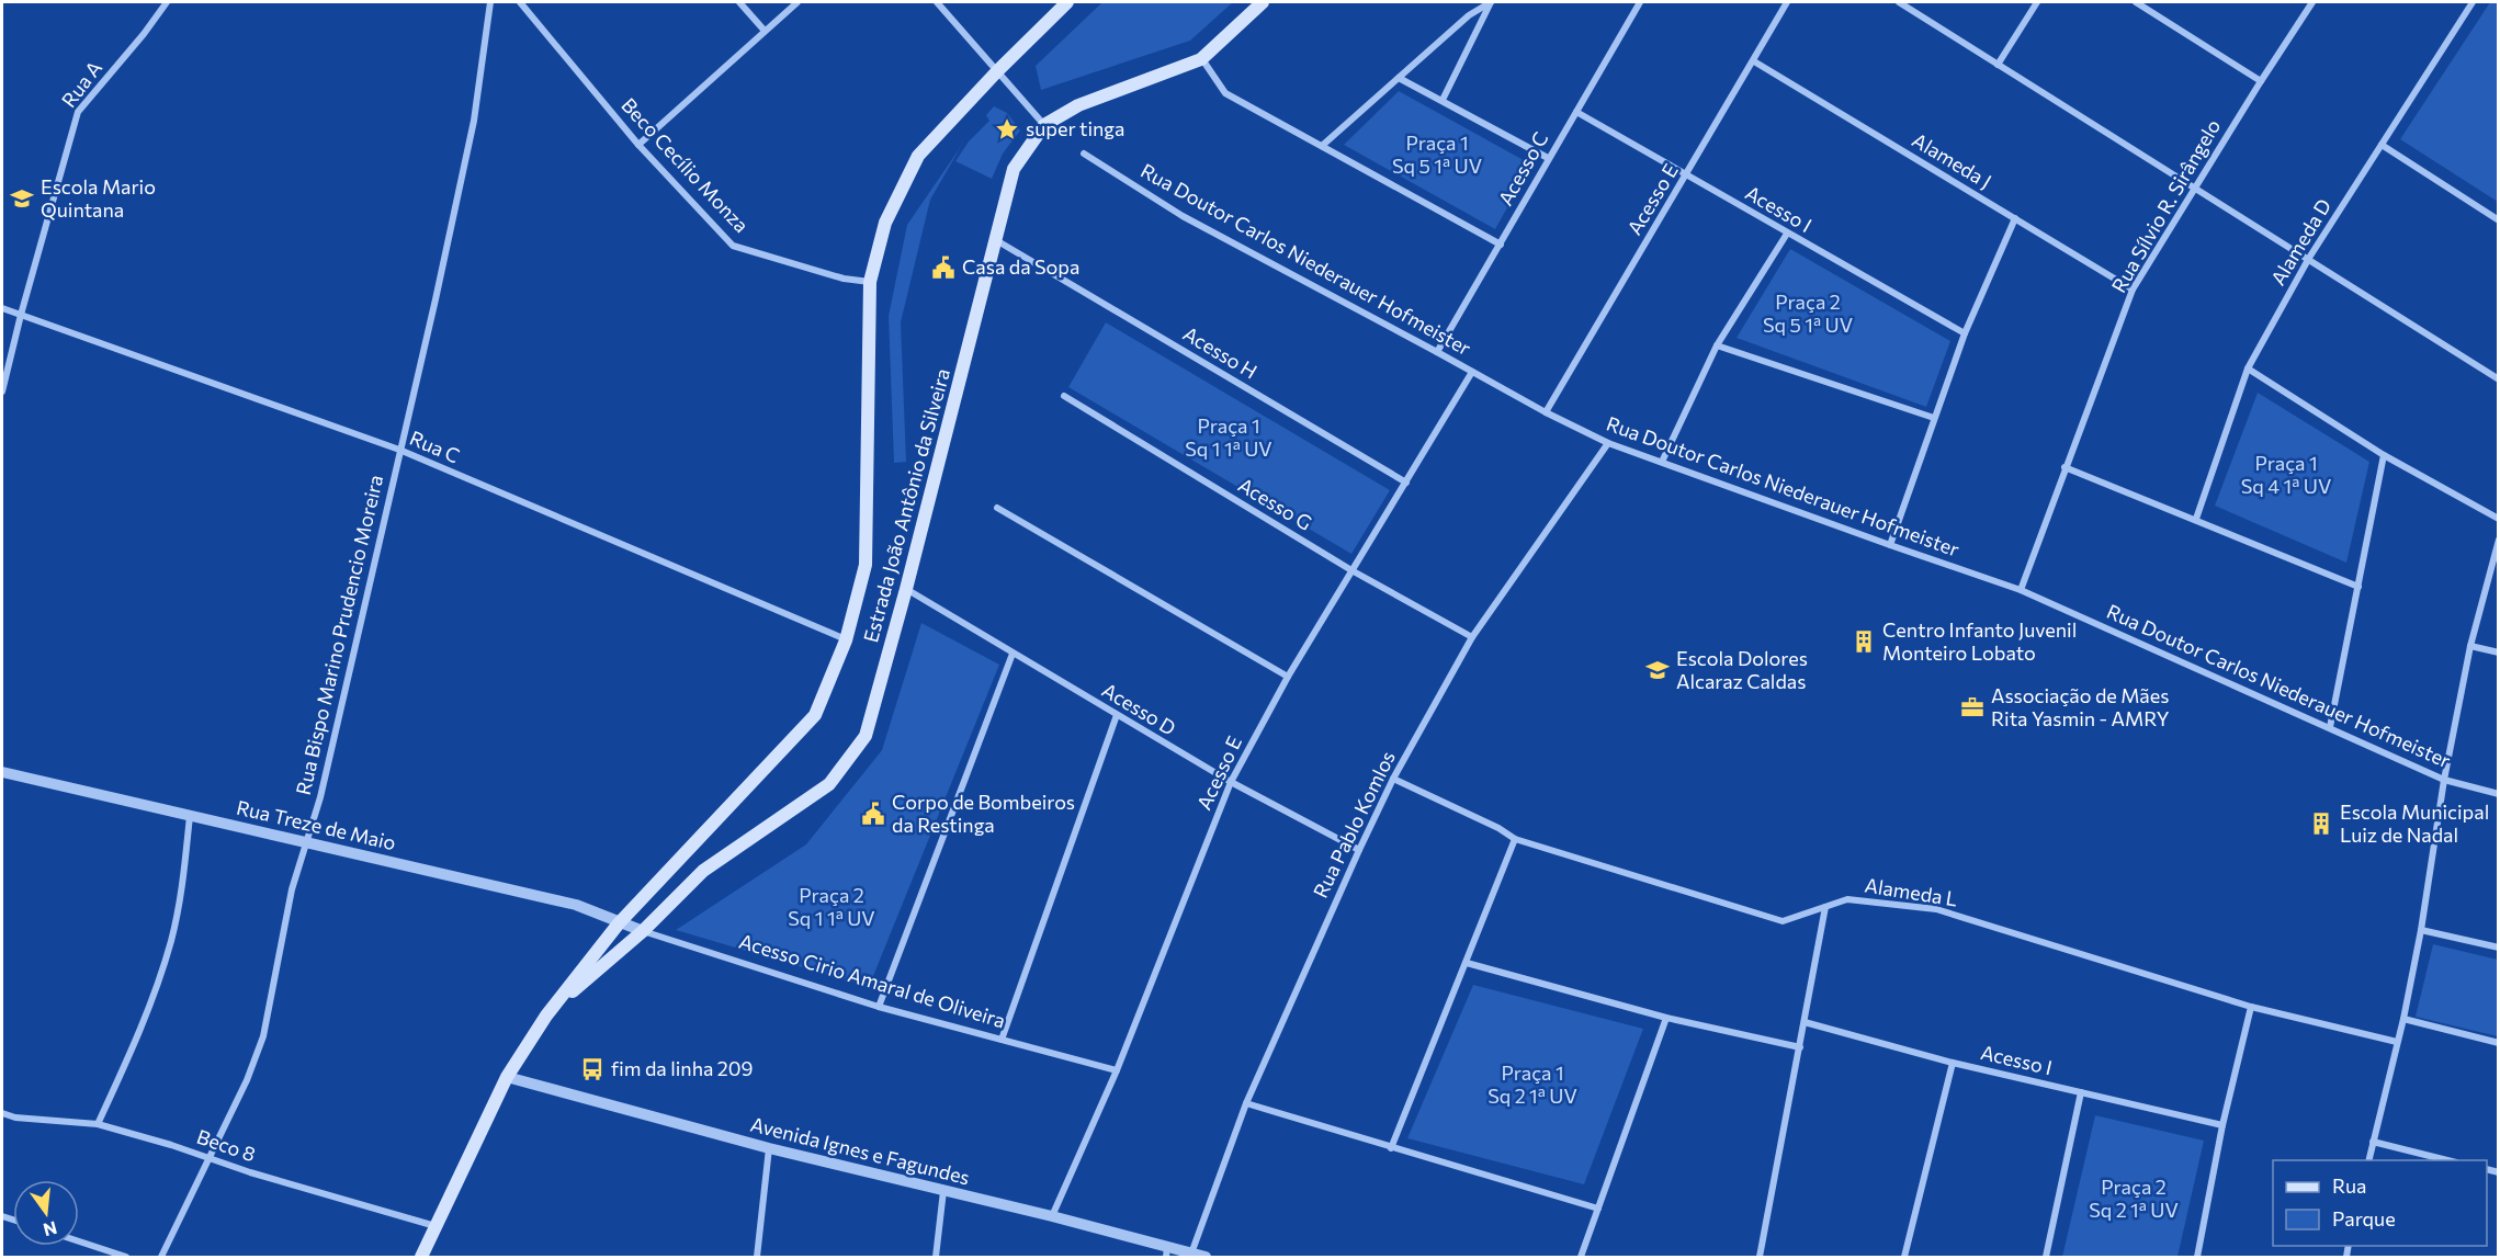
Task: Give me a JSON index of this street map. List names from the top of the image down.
{
  "streets": {
    "main road": ["Estrada João Antônio da Silveira"],
    "street": [
      "Rua A",
      "Alameda J",
      "Beco Cecílio Monza",
      "Acesso C",
      "Acesso E",
      "Rua Sílvio R. Sirângelo",
      "Acesso I",
      "Alameda D",
      "Rua Doutor Carlos Niederauer Hofmeister",
      "Acesso H",
      "Rua C",
      "Acesso G",
      "Rua Bispo Marino Prudencio Moreira",
      "Acesso D",
      "Rua Pablo Komlos",
      "Rua Treze de Maio",
      "Alameda L",
      "Acesso Cirio Amaral de Oliveira",
      "Beco 8",
      "Avenida Ignes e Fagundes"
    ]
  },
  "crossings": [
    ["Rua A", "Rua C"],
    ["Alameda J", "Acesso E"],
    ["Alameda J", "Rua Sílvio R. Sirângelo"],
    ["Beco Cecílio Monza", "Estrada João Antônio da Silveira"],
    ["Acesso C", "Acesso I"],
    ["Acesso C", "Rua Doutor Carlos Niederauer Hofmeister"],
    ["Acesso E", "Acesso I"],
    ["Acesso E", "Rua Doutor Carlos Niederauer Hofmeister"],
    ["Acesso E", "Acesso H"],
    ["Acesso E", "Acesso G"],
    ["Acesso E", "Acesso D"],
    ["Acesso E", "Acesso Cirio Amaral de Oliveira"],
    ["Acesso E", "Avenida Ignes e Fagundes"],
    ["Rua Sílvio R. Sirângelo", "Rua Doutor Carlos Niederauer Hofmeister"],
    ["Rua Doutor Carlos Niederauer Hofmeister", "Rua Pablo Komlos"],
    ["Acesso H", "Estrada João Antônio da Silveira"],
    ["Rua C", "Estrada João Antônio da Silveira"],
    ["Rua C", "Rua Bispo Marino Prudencio Moreira"],
    ["Acesso G", "Rua Pablo Komlos"],
    ["Estrada João Antônio da Silveira", "Acesso D"],
    ["Estrada João Antônio da Silveira", "Rua Treze de Maio"],
    ["Estrada João Antônio da Silveira", "Acesso Cirio Amaral de Oliveira"],
    ["Estrada João Antônio da Silveira", "Beco 8"],
    ["Estrada João Antônio da Silveira", "Avenida Ignes e Fagundes"],
    ["Rua Bispo Marino Prudencio Moreira", "Rua Treze de Maio"],
    ["Rua Bispo Marino Prudencio Moreira", "Beco 8"],
    ["Acesso D", "Rua Pablo Komlos"],
    ["Rua Pablo Komlos", "Alameda L"],
    ["Rua Pablo Komlos", "Avenida Ignes e Fagundes"],
    ["Rua Treze de Maio", "Acesso Cirio Amaral de Oliveira"]
  ],
  "parks": [
    "Praça 1 Sq 5 1ª UV",
    "Praça 2 Sq 5 1ª UV",
    "Praça 1 Sq 1 1ª UV",
    "Praça 1 Sq 4 1ª UV",
    "Praça 2 Sq 1 1ª UV",
    "Praça 1 Sq 2 1ª UV",
    "Praça 2 Sq 2 1ª UV"
  ],
  "places": {
    "place": ["super tinga"],
    "school or university": ["Escola Mario Quintana", "Escola Dolores Alcaraz Caldas"],
    "public building": ["Casa da Sopa", "Corpo de Bombeiros da Restinga"],
    "building": ["Centro Infanto Juvenil Monteiro Lobato", "Escola Municipal Luiz de Nadal"],
    "office": ["Associação de Mães Rita Yasmin - AMRY"],
    "bus stop": ["fim da linha 209"]
  },
  "legend": ["Rua", "Parque"],
  "north": "bottom"
}
